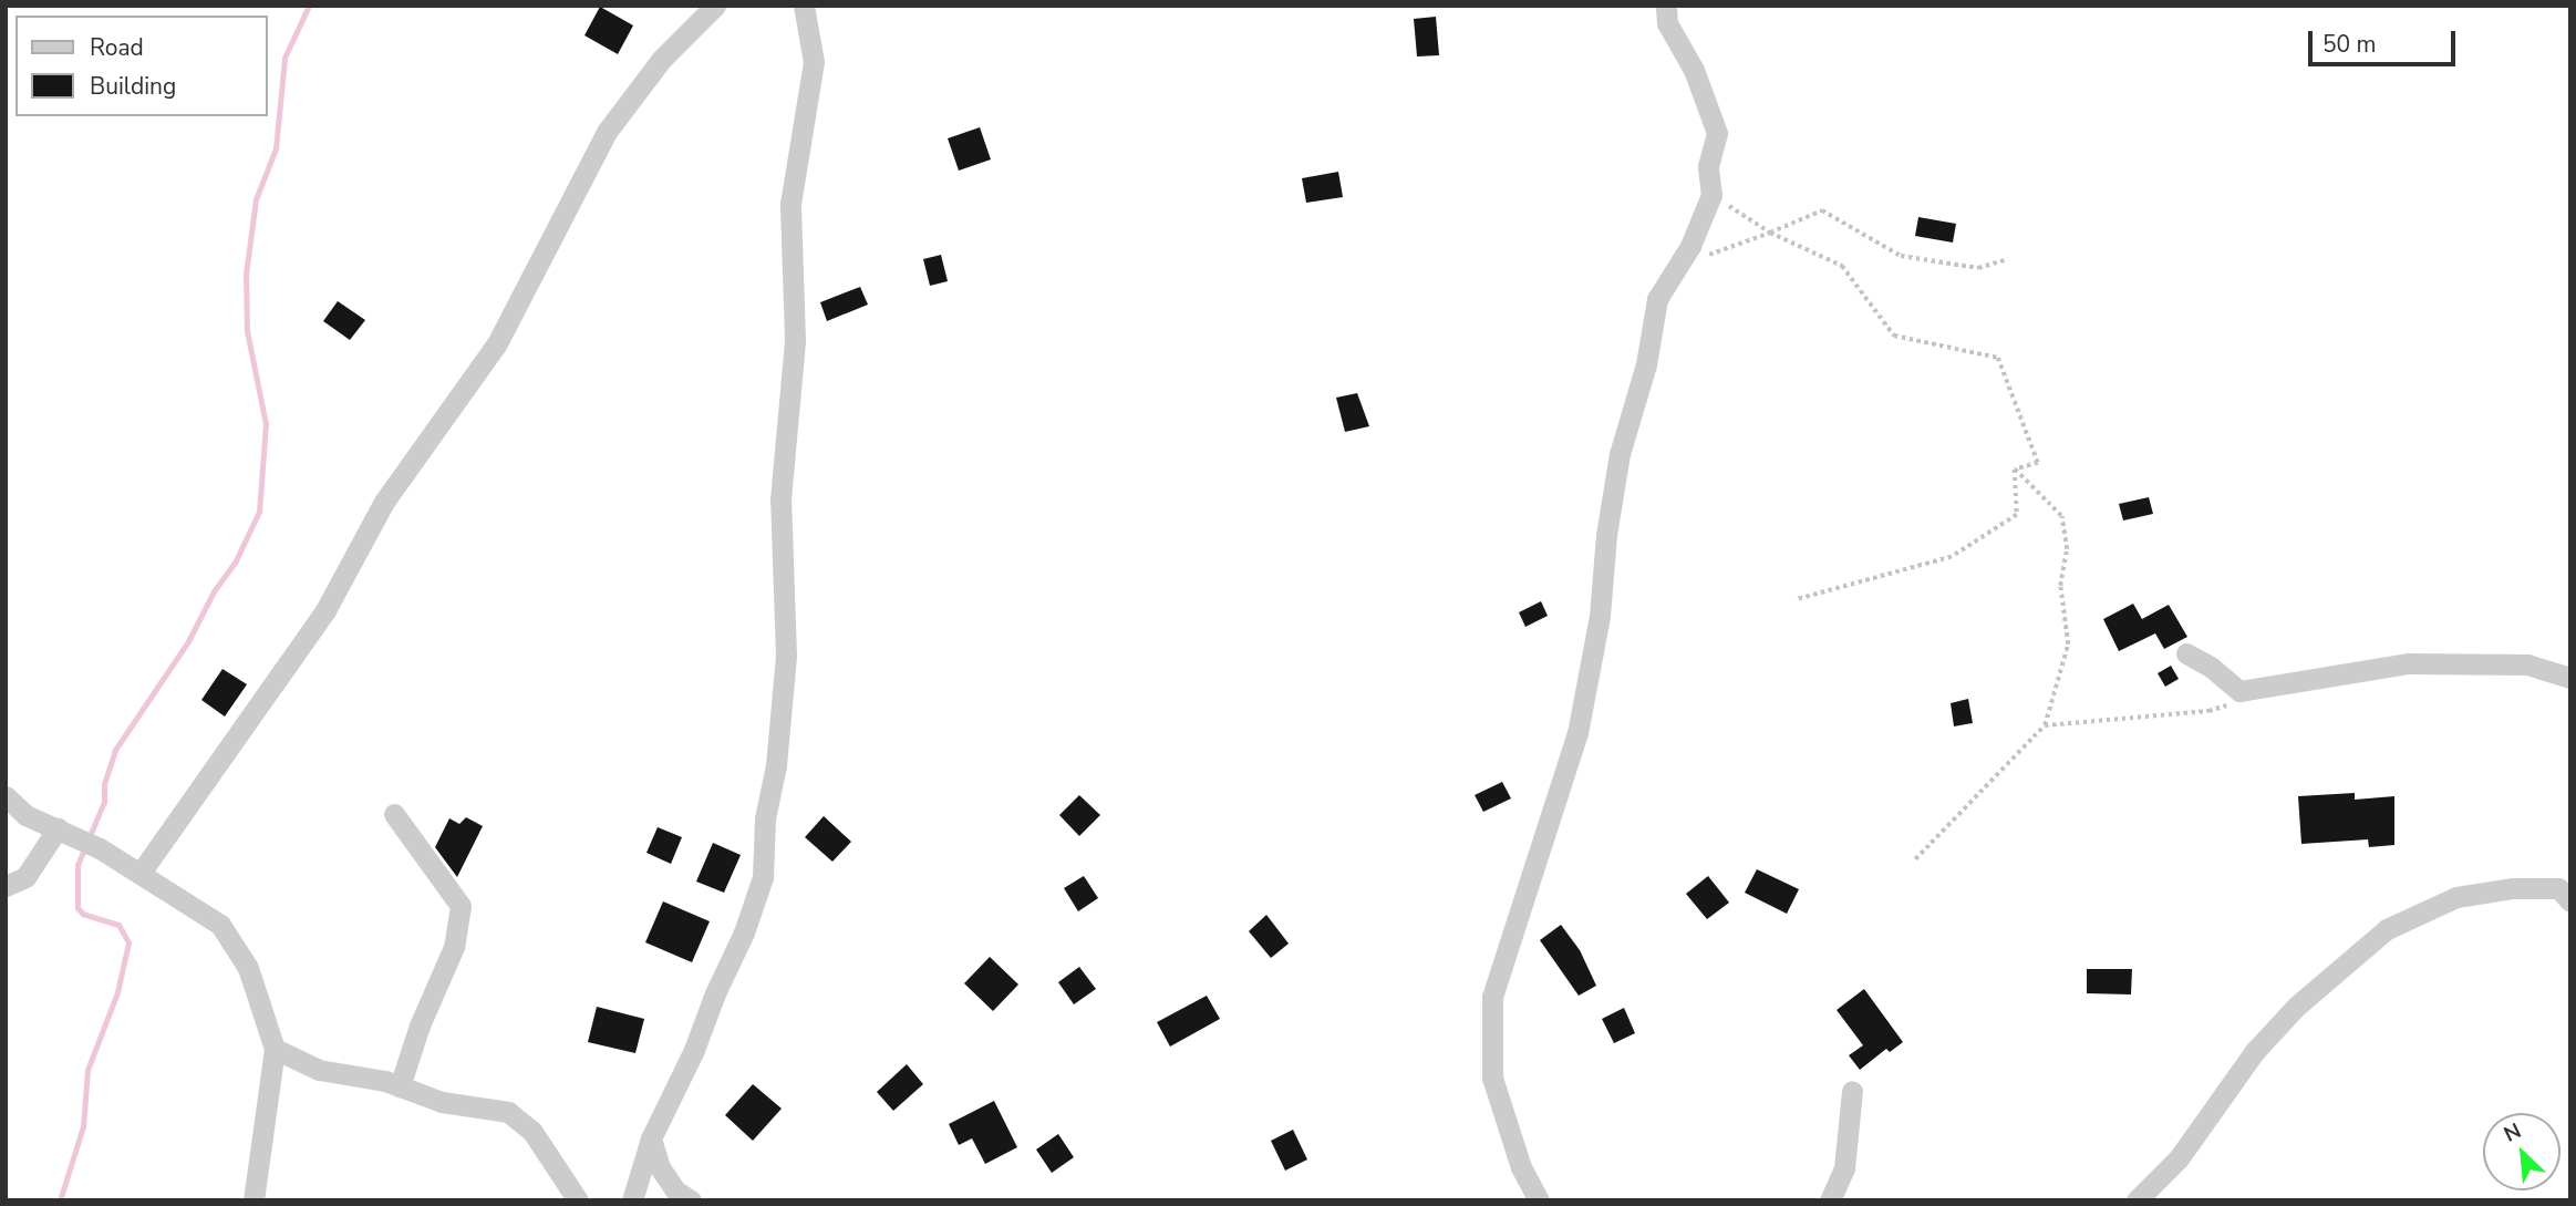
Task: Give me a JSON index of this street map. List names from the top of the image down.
{
  "legend": ["Road", "Building"],
  "scale_bar": "50 m",
  "north": "top left"
}
